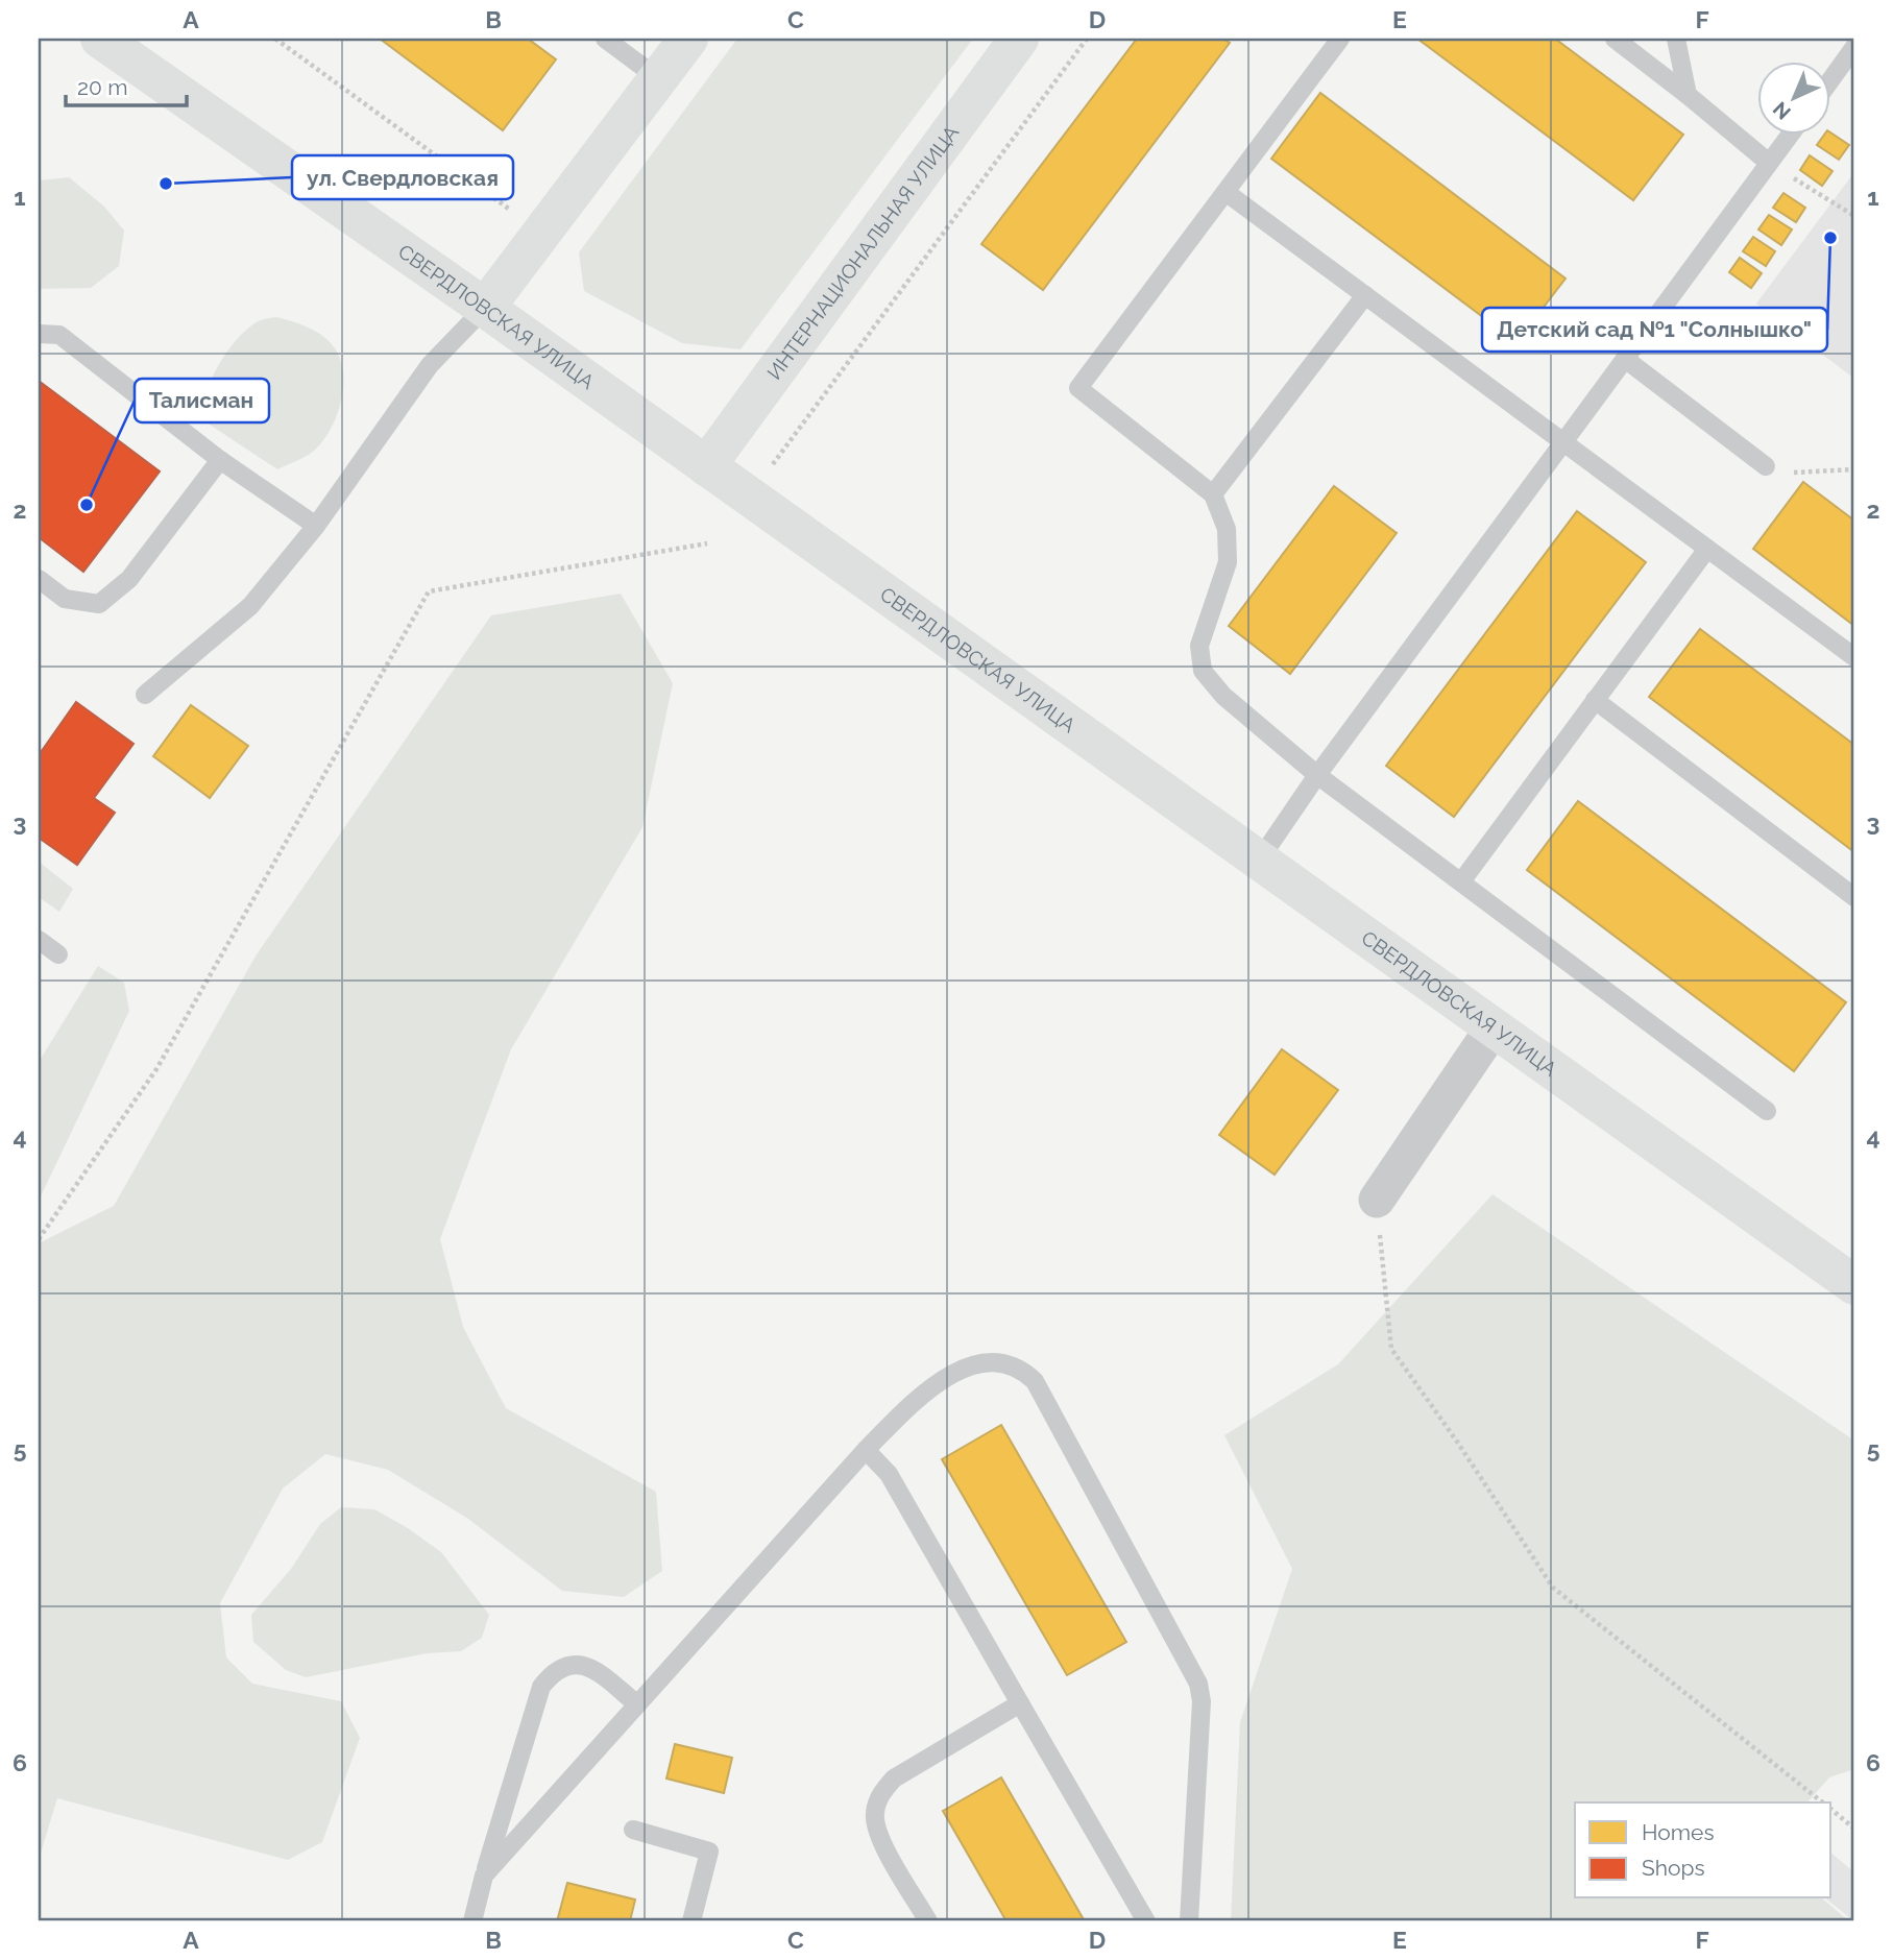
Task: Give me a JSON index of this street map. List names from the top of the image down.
{
  "streets": {
    "main road": ["ИНТЕРНАЦИОНАЛЬНАЯ УЛИЦА", "СВЕРДЛОВСКАЯ УЛИЦА"]
  },
  "crossings": [
    ["ИНТЕРНАЦИОНАЛЬНАЯ УЛИЦА", "СВЕРДЛОВСКАЯ УЛИЦА"]
  ],
  "places": ["ул. Свердловская", "Детский сад №1 \"Солнышко\"", "Талисман"],
  "legend": ["Homes", "Shops"],
  "scale_bar": "20 m",
  "north": "bottom left",
  "grid": {
    "columns": [
      "A",
      "B",
      "C",
      "D",
      "E",
      "F"
    ],
    "rows": [
      "1",
      "2",
      "3",
      "4",
      "5",
      "6"
    ]
  }
}
